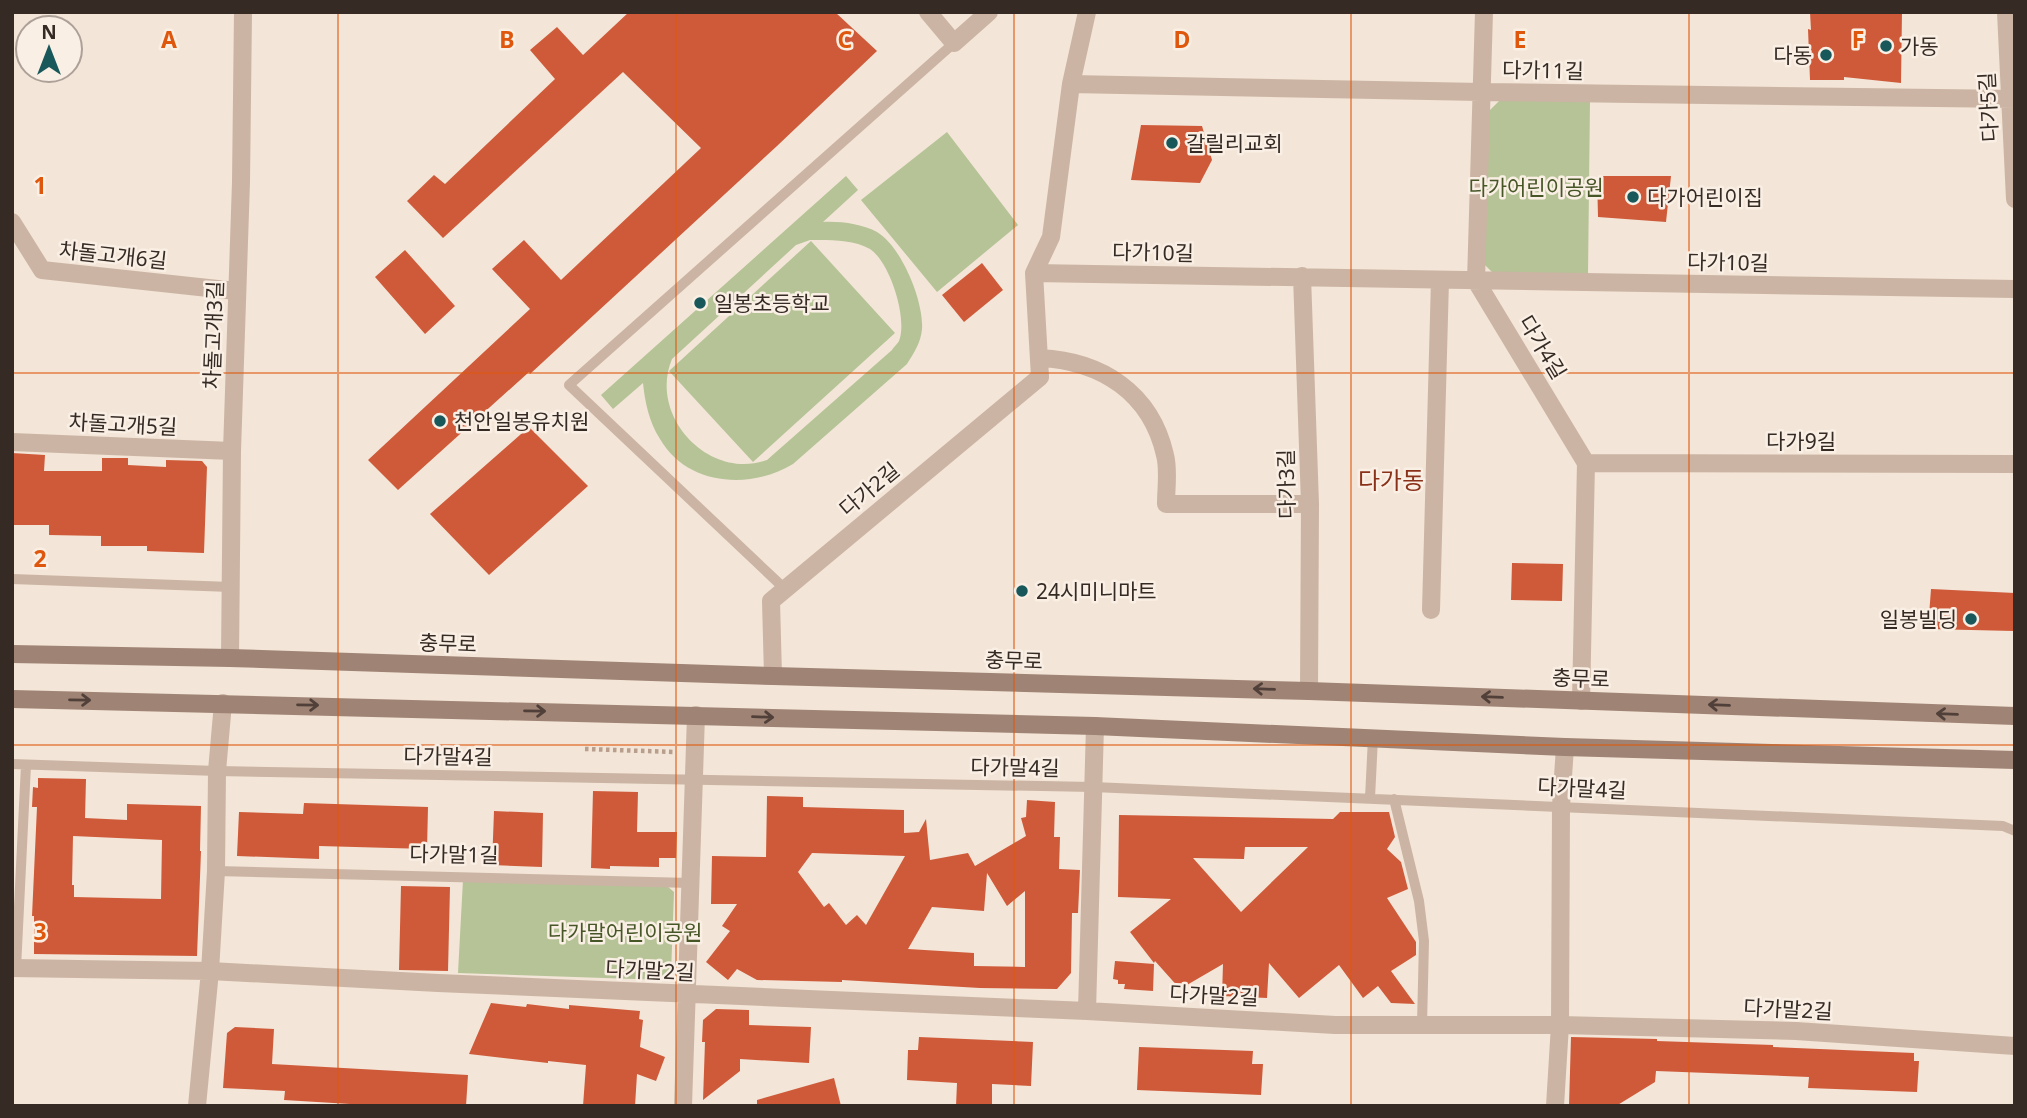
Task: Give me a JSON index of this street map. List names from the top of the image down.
{
  "streets": {
    "main road": ["충무로"],
    "street": [
      "다가11길",
      "다가5길",
      "다가10길",
      "차돌고개6길",
      "차돌고개3길",
      "다가4길",
      "차돌고개5길",
      "다가9길",
      "다가3길",
      "다가2길",
      "다가말2길"
    ],
    "lane": ["다가말4길", "다가말1길"]
  },
  "crossings": [
    ["다가11길", "다가5길"],
    ["다가11길", "다가2길"],
    ["다가10길", "다가4길"],
    ["다가10길", "다가3길"],
    ["다가10길", "다가2길"],
    ["차돌고개6길", "차돌고개3길"],
    ["차돌고개3길", "차돌고개5길"],
    ["차돌고개3길", "충무로"],
    ["다가4길", "다가9길"],
    ["다가3길", "충무로"],
    ["다가2길", "충무로"],
    ["다가말4길", "다가말2길"]
  ],
  "districts": ["다가동"],
  "parks": ["다가어린이공원", "다가말어린이공원"],
  "places": [
    "가동",
    "다동",
    "갈릴리교회",
    "다가어린이집",
    "일봉초등학교",
    "천안일봉유치원",
    "24시미니마트",
    "일봉빌딩"
  ],
  "north": "top",
  "grid": {
    "columns": [
      "A",
      "B",
      "C",
      "D",
      "E",
      "F"
    ],
    "rows": ["1", "2", "3"]
  }
}
